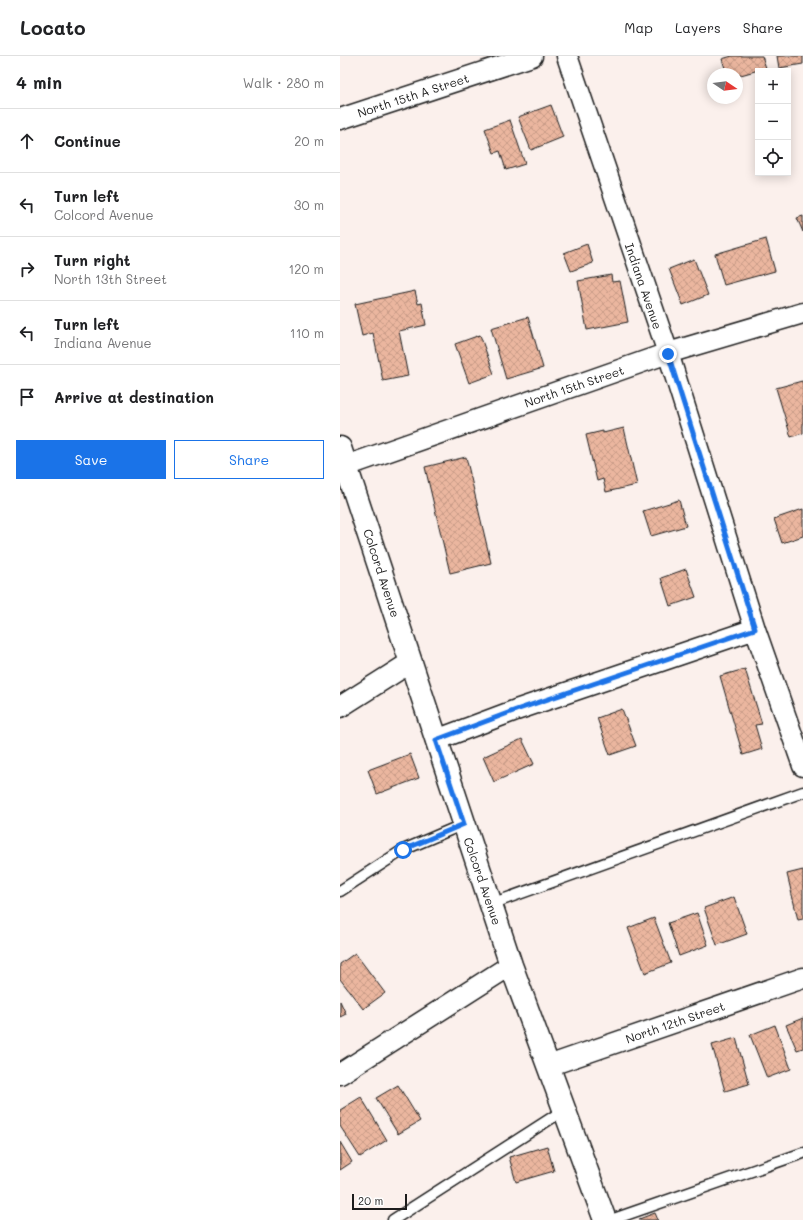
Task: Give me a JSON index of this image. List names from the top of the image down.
{
  "streets": {
    "street": [
      "North 15th A Street",
      "Indiana Avenue",
      "North 15th Street",
      "Colcord Avenue",
      "North 12th Street"
    ]
  },
  "crossings": [
    ["Indiana Avenue", "North 15th Street"],
    ["North 15th Street", "Colcord Avenue"],
    ["Colcord Avenue", "North 12th Street"]
  ],
  "scale_bar": "20 m",
  "north": "right",
  "page": {
    "header": "Locato",
    "nav": ["Map", "Layers", "Share"],
    "heading": ["4 min", "Walk · 280 m"],
    "map_buttons": ["+", "−"],
    "list": [
      ["Continue", "20 m"],
      ["Turn left", "Colcord Avenue", "30 m"],
      ["Turn right", "North 13th Street", "120 m"],
      ["Turn left", "Indiana Avenue", "110 m"],
      "Arrive at destination"
    ],
    "buttons": ["Save", "Share"],
    "scale": "20 m"
  }
}
